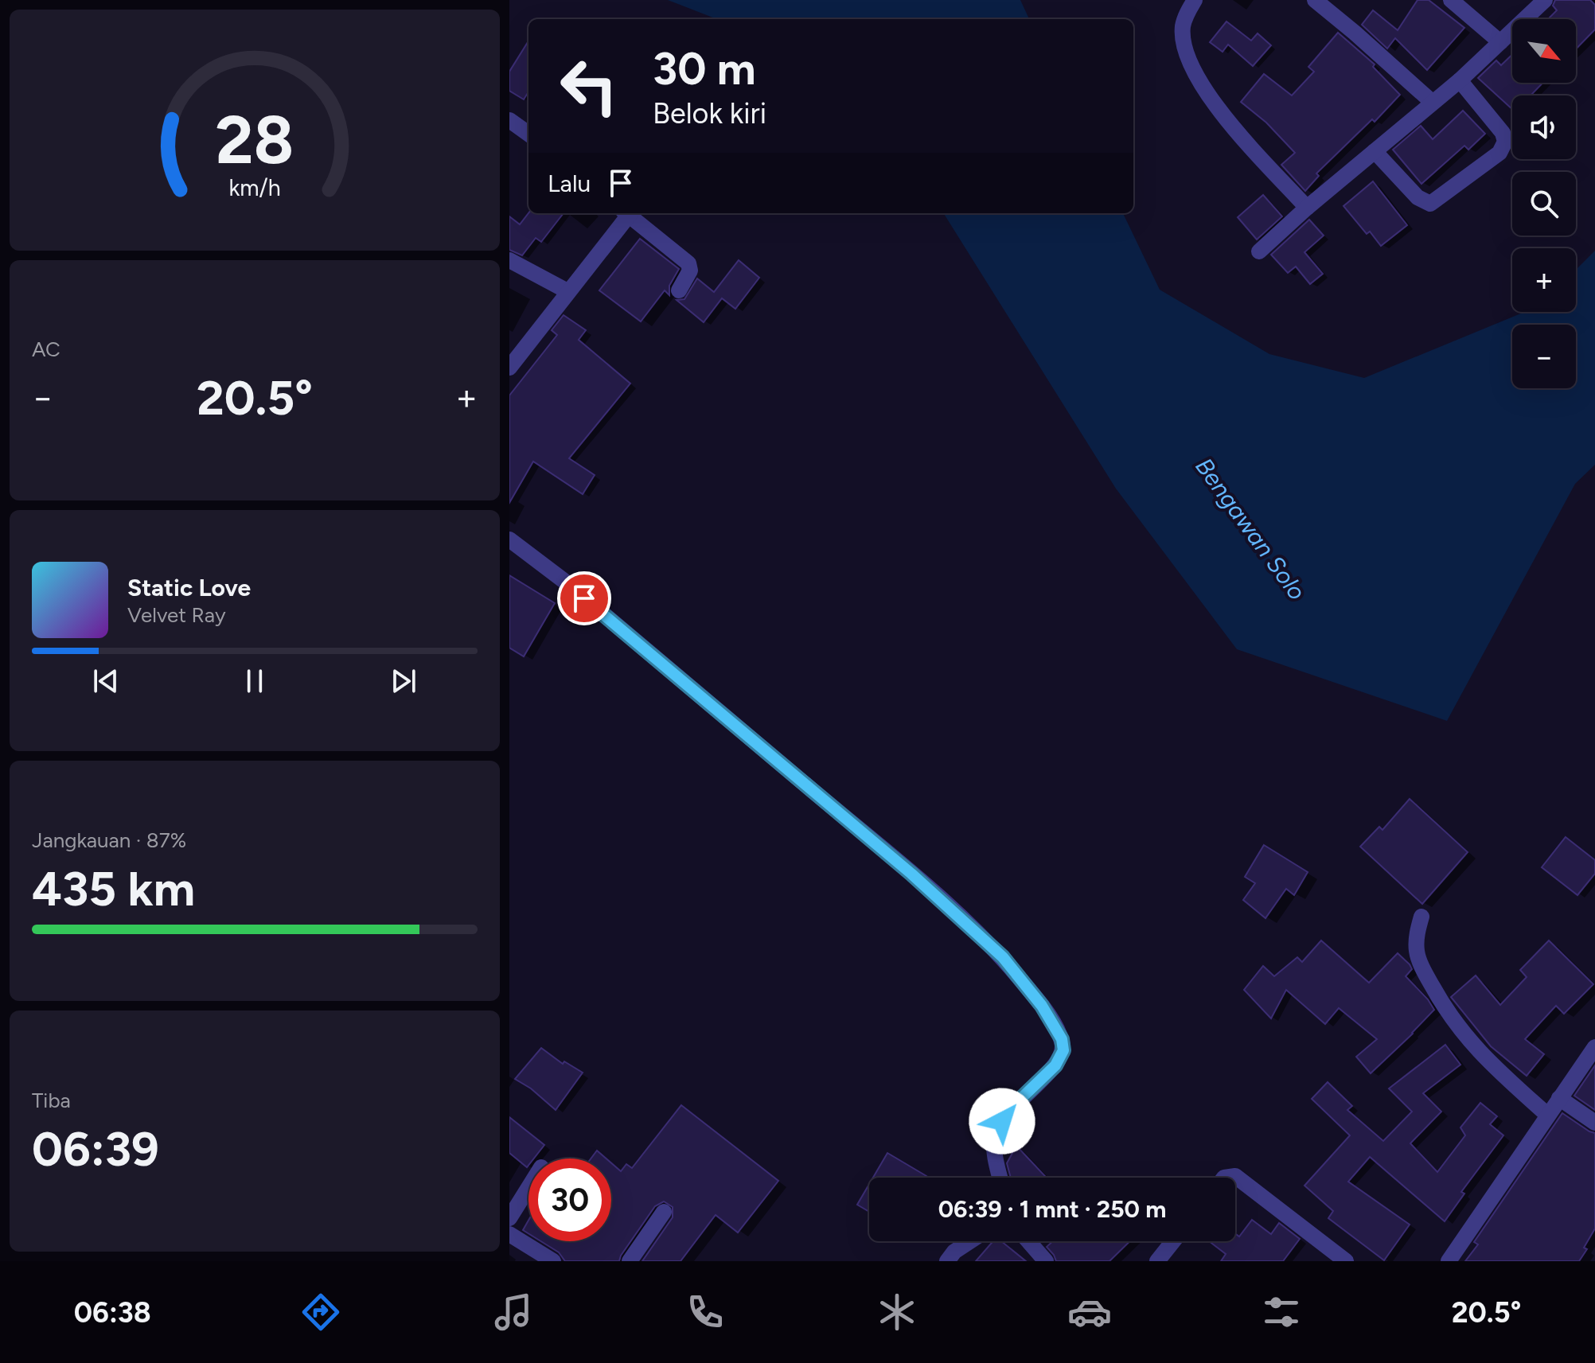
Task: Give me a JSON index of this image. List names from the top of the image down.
{
  "water": ["Bengawan Solo"],
  "north": "bottom right",
  "page": {
    "map_buttons": ["+", "−"],
    "turn": ["30 m", "Belok kiri"],
    "then": "Lalu",
    "tile": [
      "AC",
      ["Jangkauan · 87%", "435 km"],
      ["Tiba", "06:39"]
    ],
    "heat": ["−", "20.5°", "+"],
    "song": ["Static Love", "Velvet Ray"],
    "limit": "30",
    "trip": "06:39 · 1 mnt · 250 m",
    "tabs": ["06:38", "20.5°"],
    "gauge": ["28", "km/h"]
  }
}
